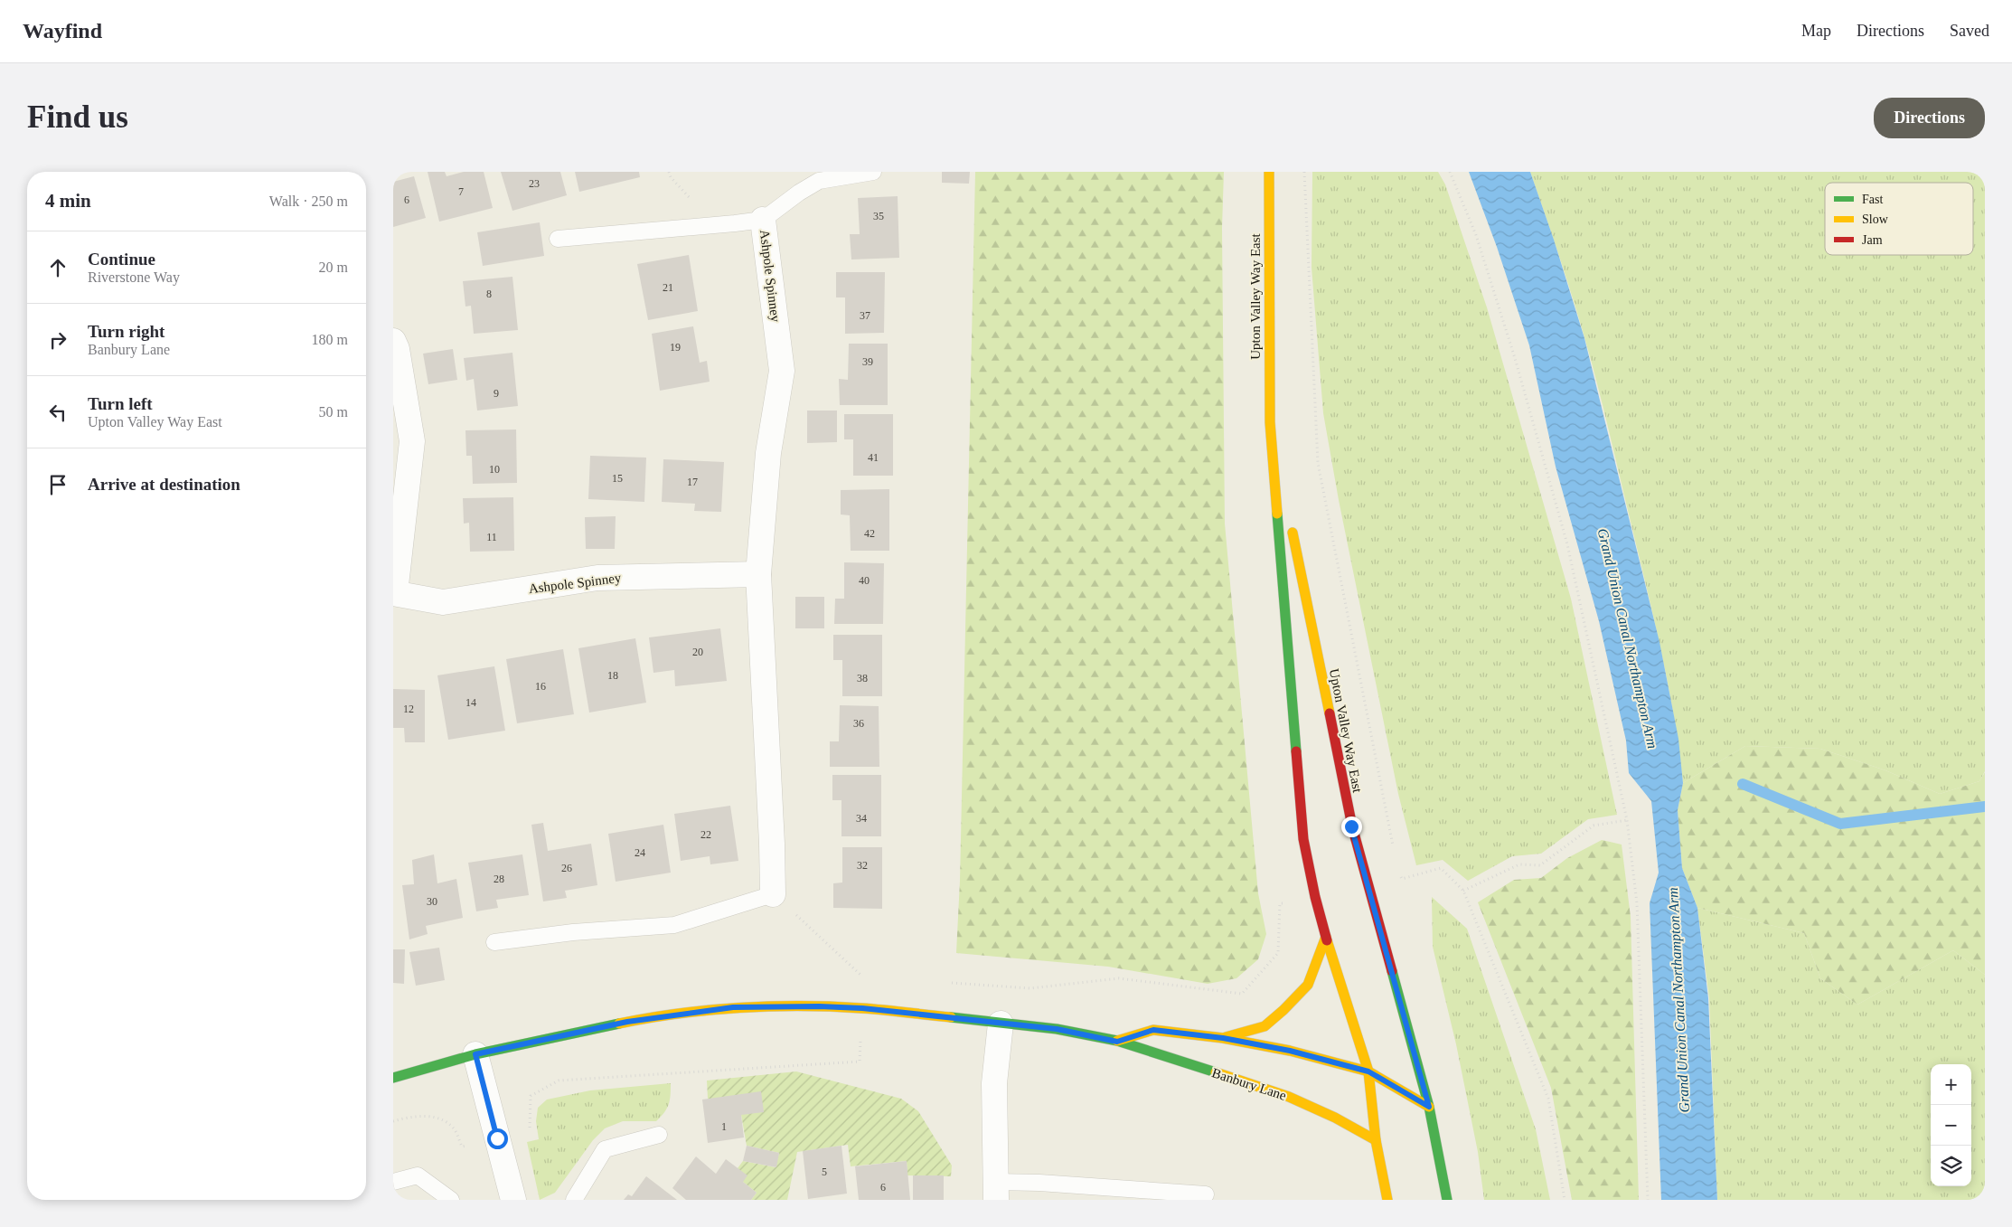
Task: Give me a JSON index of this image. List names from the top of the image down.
{
  "streets": {
    "street": ["Ashpole Spinney", "Upton Valley Way East", "Banbury Lane"]
  },
  "crossings": [
    ["Upton Valley Way East", "Banbury Lane"]
  ],
  "water": ["Grand Union Canal Northampton Arm"],
  "house_numbers": [
    "23",
    "7",
    "6",
    "35",
    "21",
    "8",
    "37",
    "19",
    "39",
    "9",
    "41",
    "10",
    "15",
    "17",
    "42",
    "11",
    "40",
    "20",
    "18",
    "38",
    "16",
    "14",
    "12",
    "36",
    "34",
    "22",
    "24",
    "32",
    "26",
    "28",
    "30",
    "1",
    "5",
    "6"
  ],
  "legend": ["Fast", "Slow", "Jam"],
  "page": {
    "header": "Wayfind",
    "nav": ["Map", "Directions", "Saved"],
    "buttons": "Directions",
    "title": "Find us",
    "heading": ["4 min", "Walk · 250 m"],
    "list": [
      ["Continue", "Riverstone Way", "20 m"],
      ["Turn right", "Banbury Lane", "180 m"],
      ["Turn left", "Upton Valley Way East", "50 m"],
      "Arrive at destination"
    ],
    "map_buttons": ["+", "−"]
  }
}
